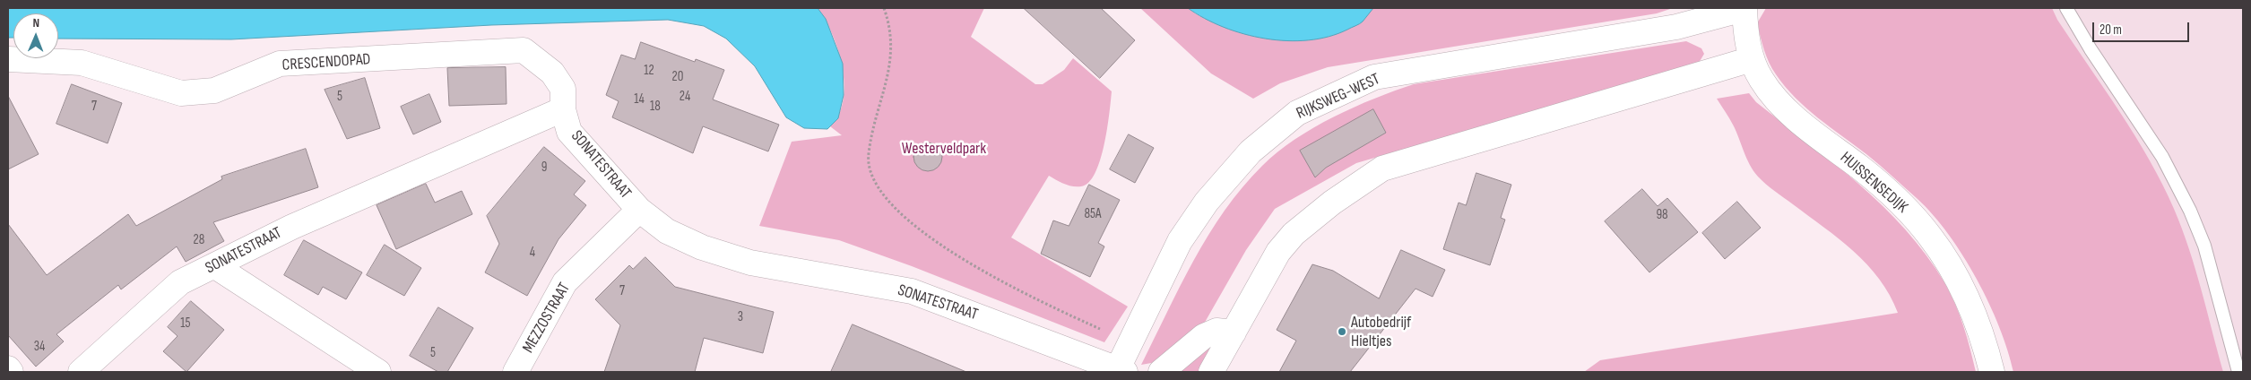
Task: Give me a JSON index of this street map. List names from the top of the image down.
{
  "streets": {
    "street": [
      "CRESCENDOPAD",
      "RIJKSWEG-WEST",
      "SONATESTRAAT",
      "HUISSENSEDIJK",
      "MEZZOSTRAAT"
    ]
  },
  "crossings": [
    ["CRESCENDOPAD", "SONATESTRAAT"],
    ["RIJKSWEG-WEST", "SONATESTRAAT"],
    ["RIJKSWEG-WEST", "HUISSENSEDIJK"],
    ["SONATESTRAAT", "MEZZOSTRAAT"]
  ],
  "parks": ["Westerveldpark"],
  "places": ["Autobedrijf Hieltjes"],
  "house_numbers": [
    "12",
    "20",
    "5",
    "24",
    "14",
    "7",
    "18",
    "9",
    "85A",
    "98",
    "28",
    "4",
    "7",
    "3",
    "15",
    "34",
    "5"
  ],
  "scale_bar": "20 m",
  "north": "top"
}
